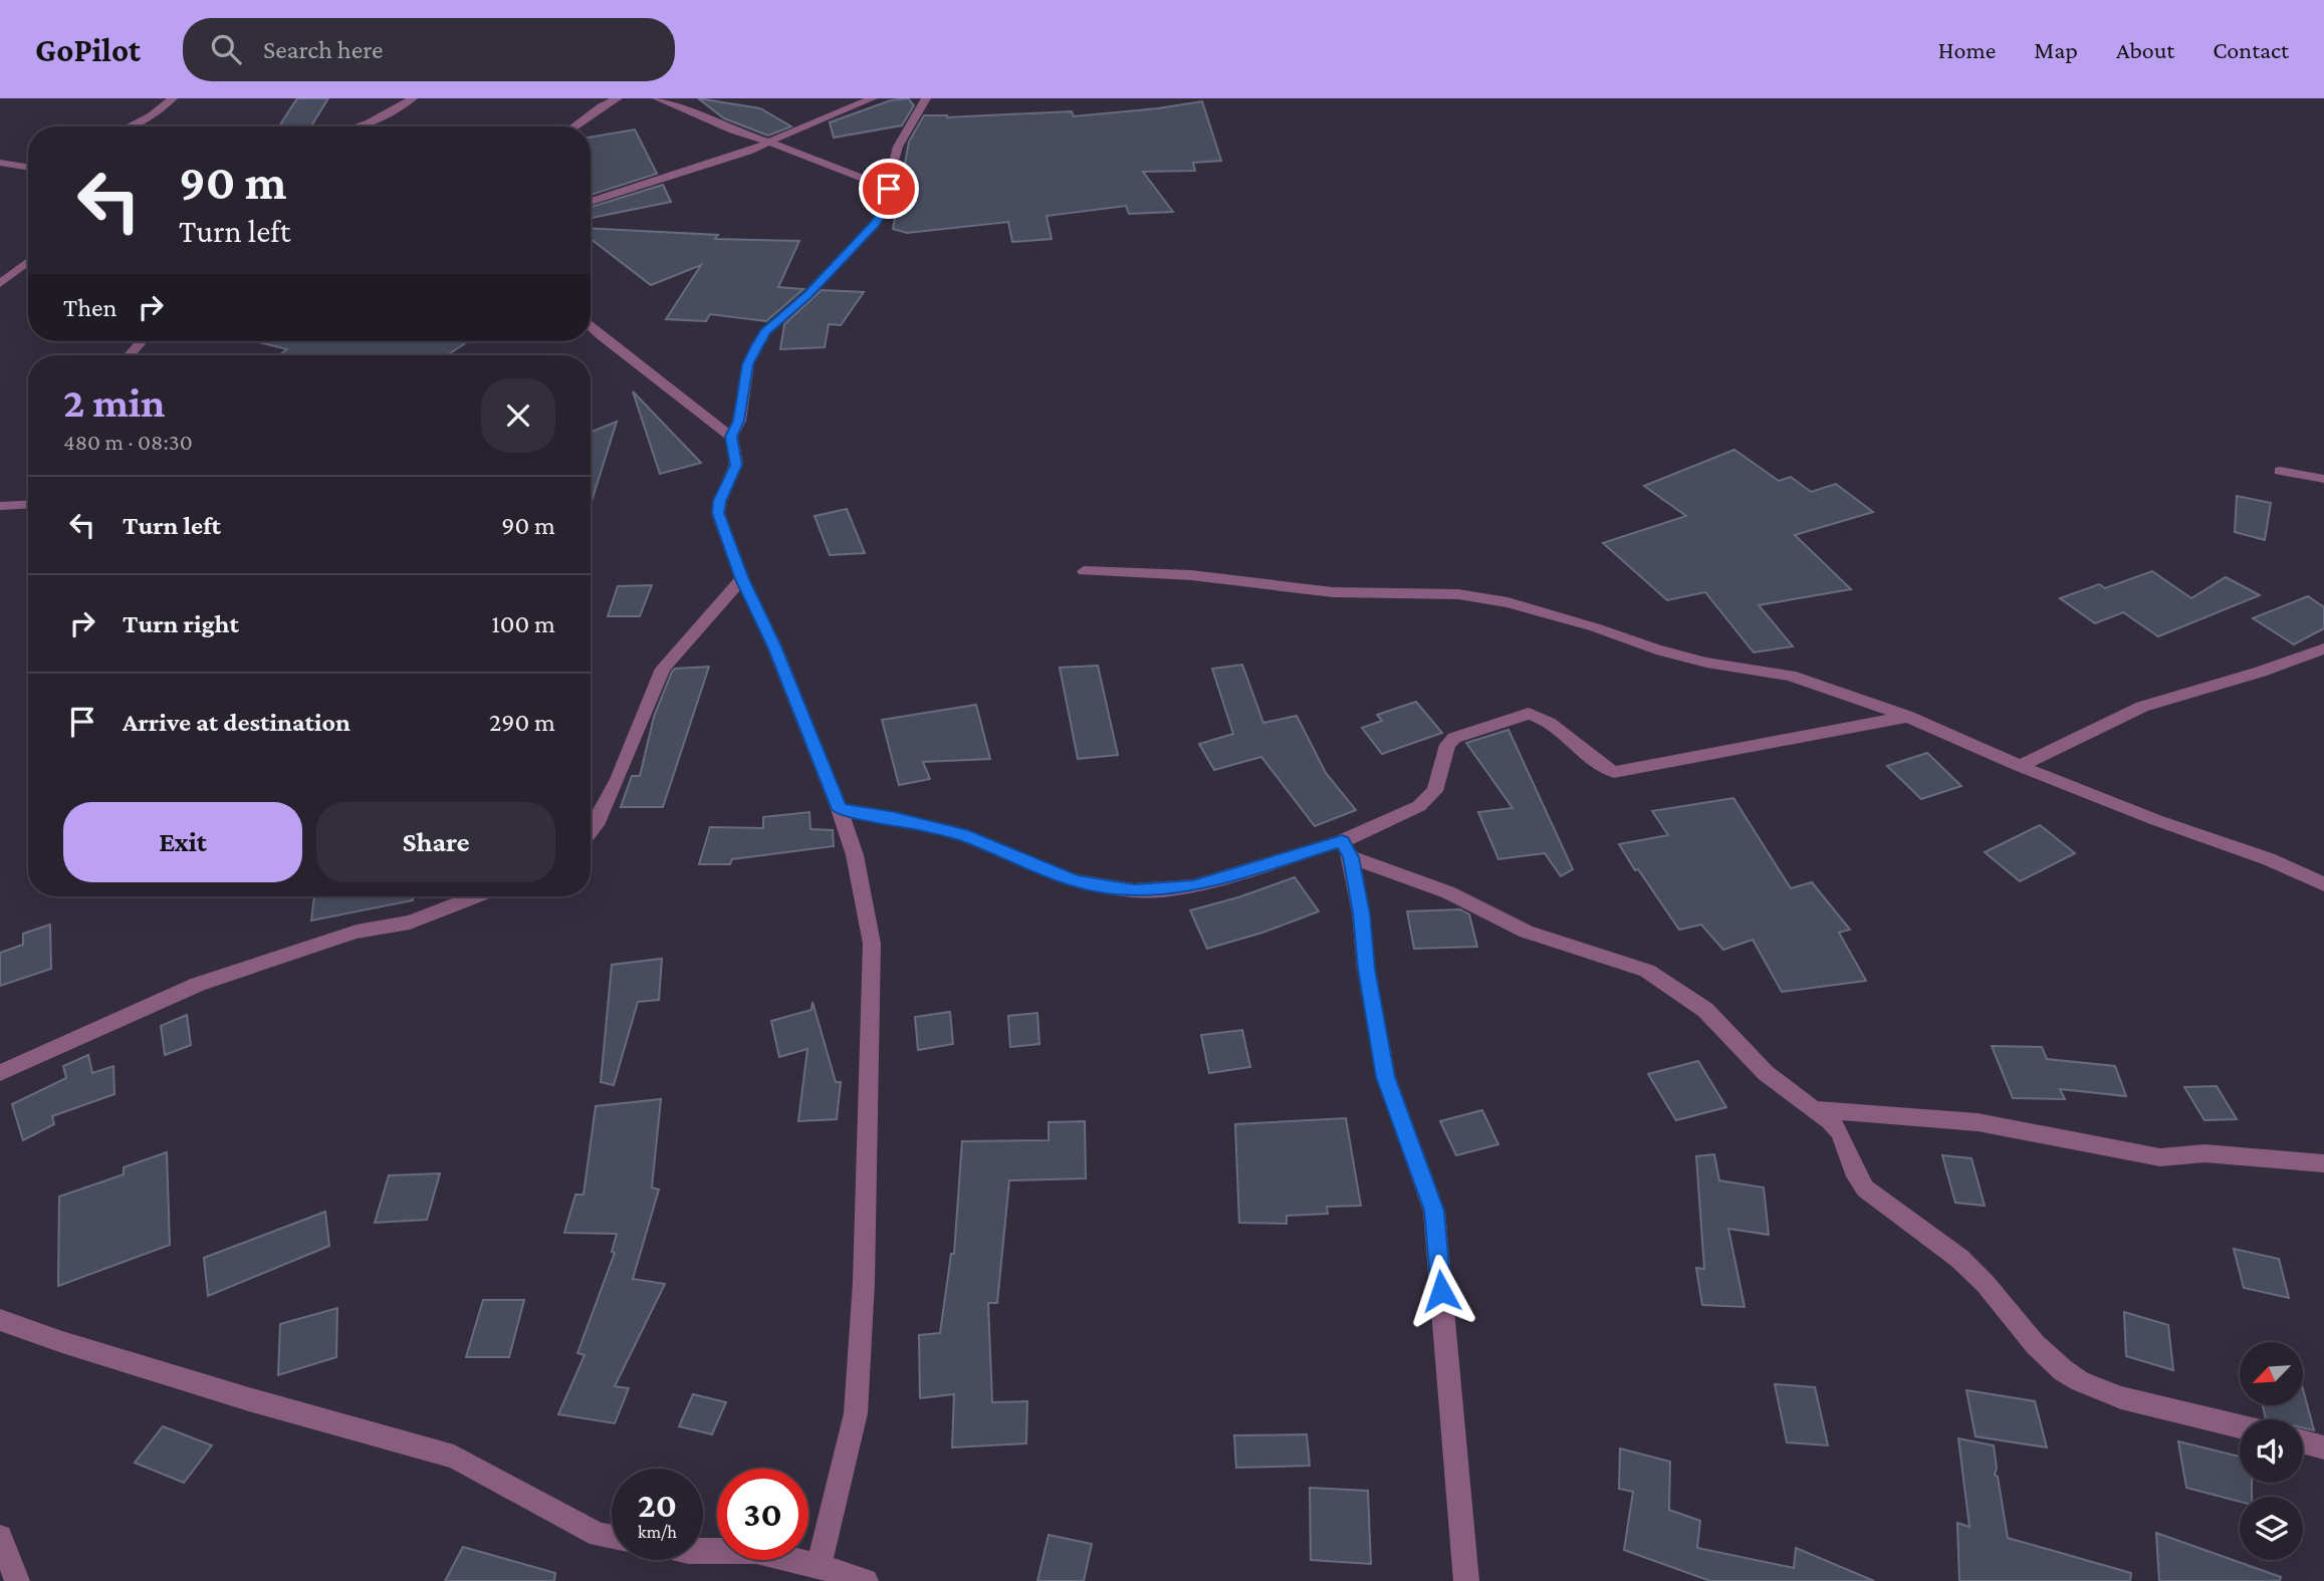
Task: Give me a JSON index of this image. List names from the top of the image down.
{
  "north": "bottom left",
  "page": {
    "header": "GoPilot",
    "search": "Search here",
    "nav": [
      "Home",
      "Map",
      "About",
      "Contact"
    ],
    "turn": ["90 m", "Turn left"],
    "then": "Then",
    "heading": ["2 min", "480 m · 08:30"],
    "list": [
      {
        "name": "Turn left",
        "value": "90 m"
      },
      {
        "name": "Turn right",
        "value": "100 m"
      },
      {
        "name": "Arrive at destination",
        "value": "290 m"
      }
    ],
    "buttons": ["Exit", "Share"],
    "speed": "20 km/h",
    "limit": "30"
  }
}
